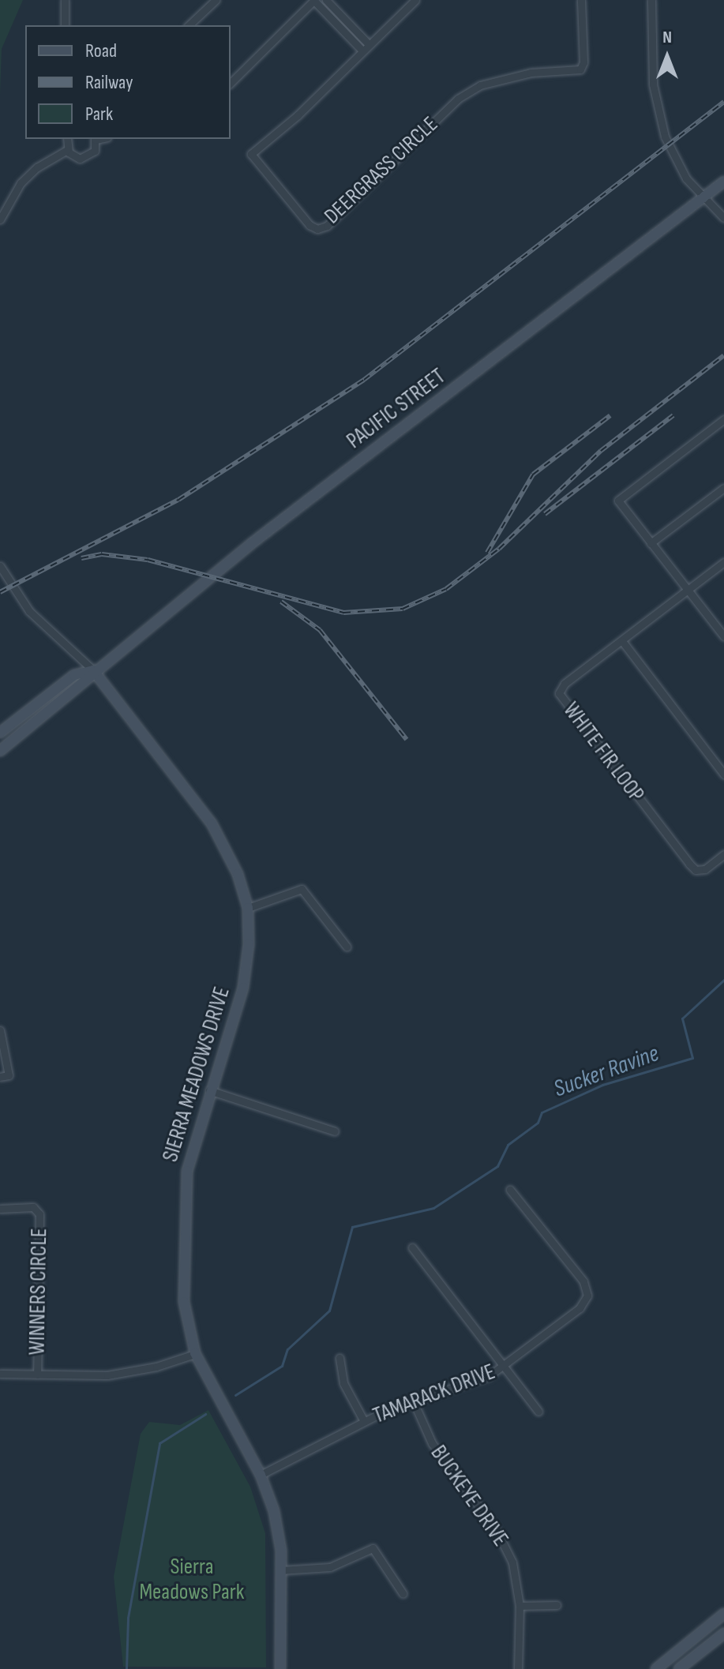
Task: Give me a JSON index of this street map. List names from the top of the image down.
{
  "streets": {
    "street": [
      "DEERGRASS CIRCLE",
      "PACIFIC STREET",
      "WHITE FIR LOOP",
      "SIERRA MEADOWS DRIVE",
      "WINNERS CIRCLE",
      "TAMARACK DRIVE",
      "BUCKEYE DRIVE"
    ]
  },
  "crossings": [
    ["PACIFIC STREET", "SIERRA MEADOWS DRIVE"],
    ["SIERRA MEADOWS DRIVE", "TAMARACK DRIVE"],
    ["TAMARACK DRIVE", "BUCKEYE DRIVE"]
  ],
  "water": ["Sucker Ravine"],
  "parks": ["Sierra Meadows Park"],
  "legend": ["Road", "Railway", "Park"],
  "north": "top"
}
